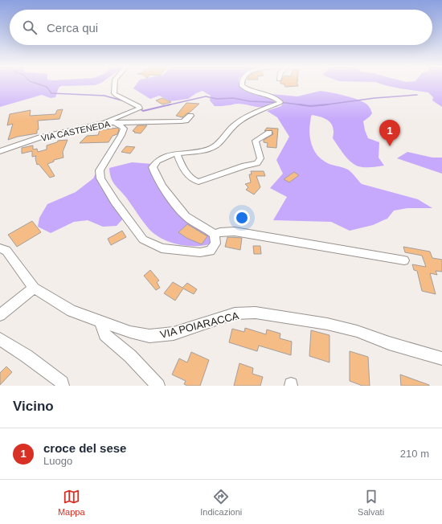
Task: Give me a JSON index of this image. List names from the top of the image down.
{
  "streets": {
    "street": ["VIA CASTENEDA", "VIA POIARACCA"]
  },
  "page": {
    "search": "Cerca qui",
    "pins": "1",
    "heading": "Vicino",
    "list": [
      {
        "mark": "1",
        "name": "croce del sese",
        "note": "Luogo",
        "value": "210 m"
      }
    ],
    "nav": ["Mappa", "Indicazioni", "Salvati"]
  }
}
